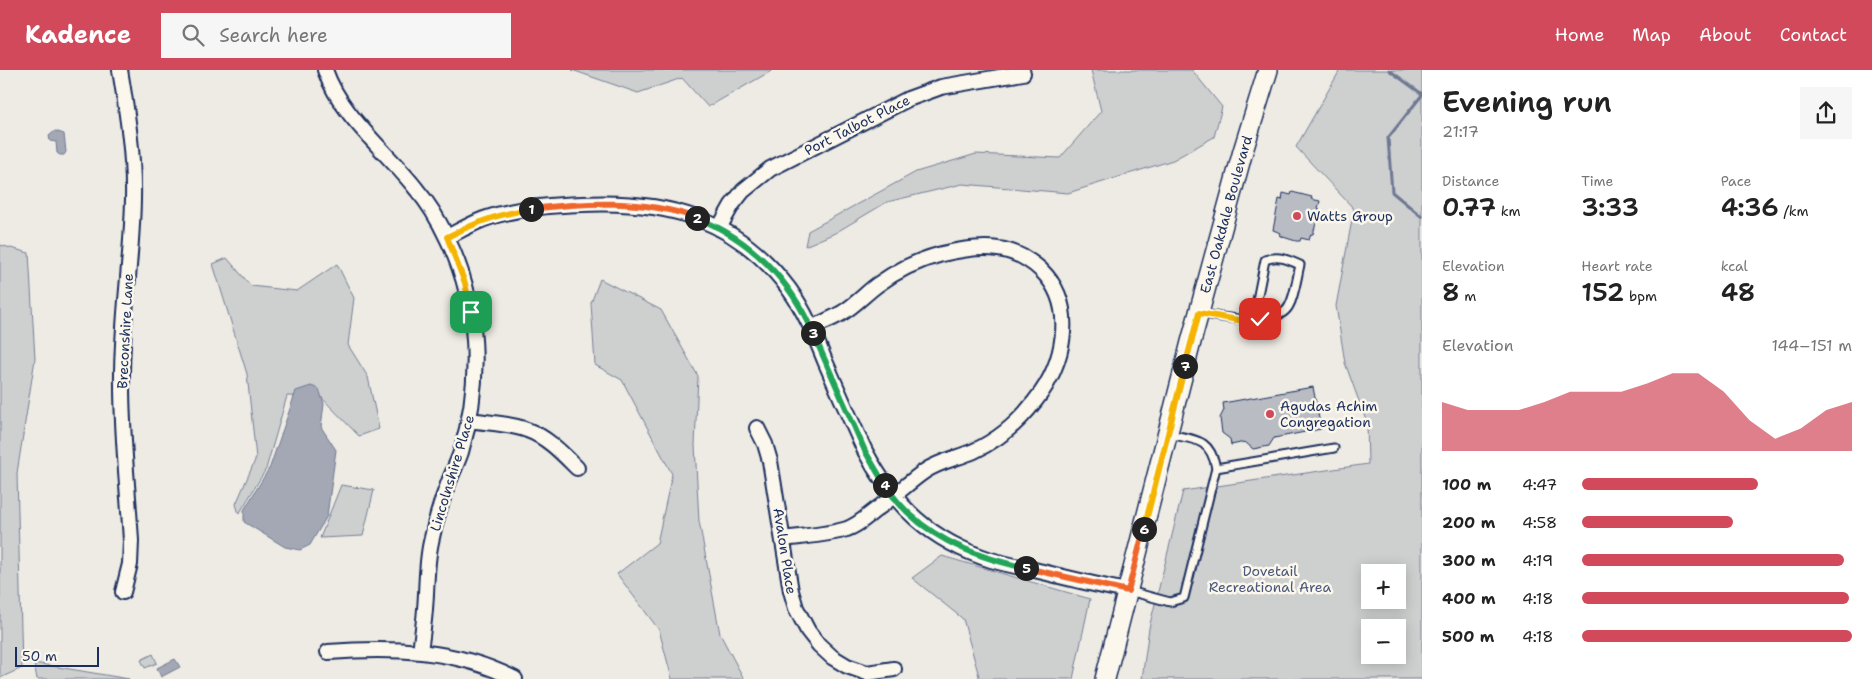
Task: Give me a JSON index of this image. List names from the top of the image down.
{
  "streets": {
    "main road": ["East Oakdale Boulevard"],
    "street": [
      "Port Talbot Place",
      "Breconshire Lane",
      "Lincolnshire Place",
      "Avalon Place"
    ]
  },
  "parks": ["Dovetail Recreational Area"],
  "places": ["Watts Group", "Agudas Achim Congregation"],
  "scale_bar": "50 m",
  "page": {
    "header": "Kadence",
    "search": "Search here",
    "nav": [
      "Home",
      "Map",
      "About",
      "Contact"
    ],
    "heading": ["Evening run", "21:17"],
    "stats": [
      ["Distance", "0.77 km"],
      ["Time", "3:33"],
      ["Pace", "4:36 /km"],
      ["Elevation", "8 m"],
      ["Heart rate", "152 bpm"],
      ["kcal", "48"]
    ],
    "pins": [
      "1",
      "2",
      "3",
      "7",
      "4",
      "6",
      "5"
    ],
    "chart": ["Elevation", "144–151 m"],
    "list": [
      {
        "name": "100 m",
        "note": "4:47"
      },
      {
        "name": "200 m",
        "note": "4:58"
      },
      {
        "name": "300 m",
        "note": "4:19"
      },
      {
        "name": "400 m",
        "note": "4:18"
      },
      {
        "name": "500 m",
        "note": "4:18"
      }
    ],
    "map_buttons": ["+", "−"],
    "scale": "50 m"
  }
}
